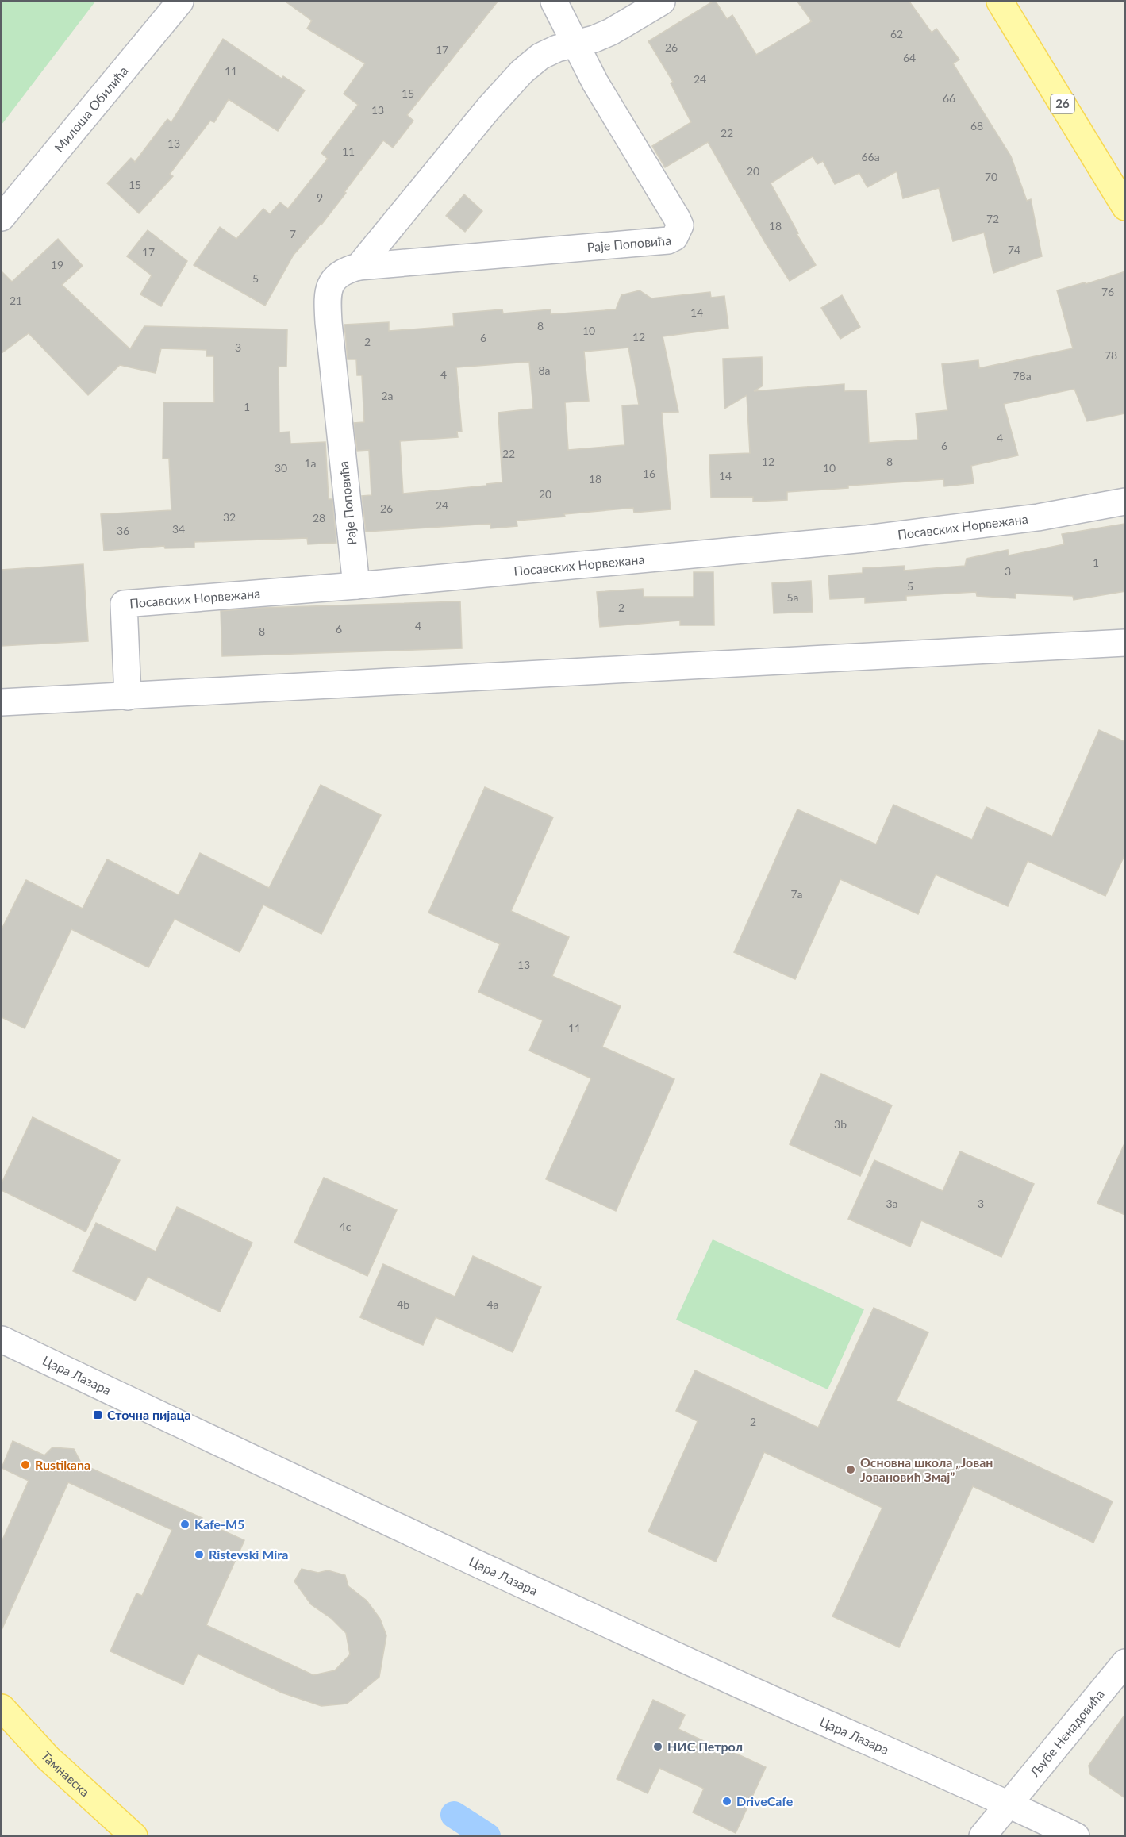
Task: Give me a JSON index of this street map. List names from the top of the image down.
{
  "streets": {
    "main road": ["26", "Тамнавска"],
    "street": [
      "Милоша Обилића",
      "Раје Поповића",
      "Посавских Норвежана",
      "Цара Лазара",
      "Љубе Ненадовића"
    ]
  },
  "crossings": [
    ["Раје Поповића", "Посавских Норвежана"],
    ["Цара Лазара", "Љубе Ненадовића"]
  ],
  "places": {
    "transit": ["Сточна пијаца"],
    "other": [
      "Rustikana",
      "Основна школа „Јован Јовановић Змај”",
      "Kafe-M5",
      "Ristevski Mira",
      "НИС Петрол",
      "DriveCafe"
    ]
  },
  "house_numbers": [
    "62",
    "26",
    "17",
    "64",
    "11",
    "24",
    "15",
    "66",
    "13",
    "68",
    "22",
    "13",
    "11",
    "66a",
    "20",
    "70",
    "15",
    "9",
    "72",
    "18",
    "7",
    "74",
    "17",
    "19",
    "5",
    "76",
    "21",
    "14",
    "8",
    "10",
    "12",
    "6",
    "2",
    "3",
    "78",
    "8a",
    "4",
    "78a",
    "2a",
    "1",
    "4",
    "6",
    "22",
    "12",
    "8",
    "1a",
    "30",
    "10",
    "16",
    "14",
    "18",
    "20",
    "24",
    "26",
    "32",
    "28",
    "34",
    "36",
    "1",
    "3",
    "5",
    "5a",
    "2",
    "4",
    "6",
    "8",
    "7a",
    "13",
    "11",
    "3b",
    "3a",
    "3",
    "4c",
    "4b",
    "4a",
    "2"
  ]
}
